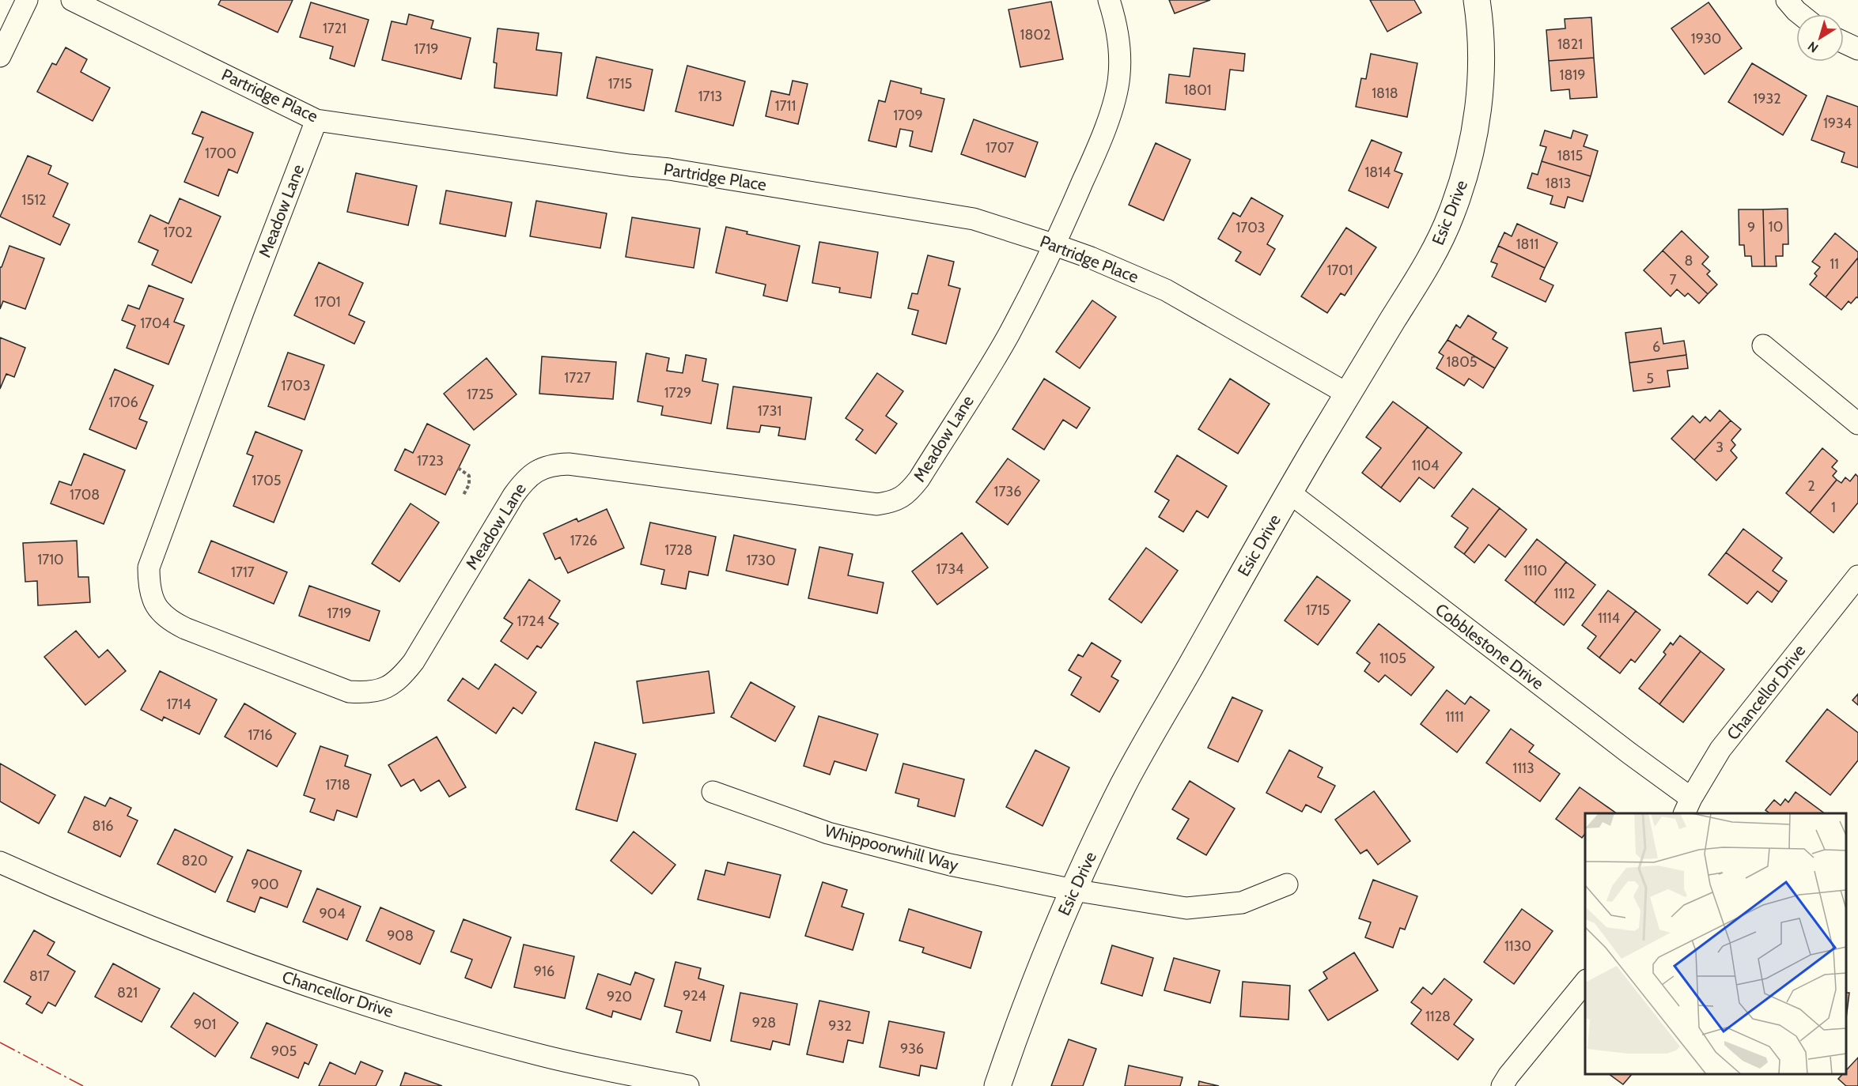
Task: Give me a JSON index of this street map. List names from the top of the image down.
{
  "streets": {
    "street": [
      "Partridge Place",
      "Meadow Lane",
      "Esic Drive",
      "Cobblestone Drive",
      "Chancellor Drive",
      "Whippoorwhill Way"
    ]
  },
  "crossings": [
    ["Partridge Place", "Meadow Lane"],
    ["Partridge Place", "Esic Drive"],
    ["Esic Drive", "Cobblestone Drive"],
    ["Esic Drive", "Whippoorwhill Way"],
    ["Cobblestone Drive", "Chancellor Drive"]
  ],
  "house_numbers": [
    "1721",
    "1802",
    "1930",
    "1821",
    "1719",
    "1819",
    "1715",
    "1801",
    "1818",
    "1713",
    "1932",
    "1711",
    "1709",
    "1934",
    "1707",
    "1700",
    "1815",
    "1814",
    "1813",
    "1512",
    "10",
    "1703",
    "9",
    "1702",
    "1811",
    "8",
    "11",
    "1701",
    "7",
    "1701",
    "1704",
    "6",
    "1805",
    "1727",
    "5",
    "1703",
    "1729",
    "1725",
    "1706",
    "1731",
    "3",
    "1723",
    "1104",
    "1705",
    "2",
    "1736",
    "1708",
    "1",
    "1726",
    "1728",
    "1710",
    "1730",
    "1734",
    "1110",
    "1717",
    "1112",
    "1715",
    "1719",
    "1114",
    "1724",
    "1105",
    "1714",
    "1111",
    "1716",
    "1113",
    "1718",
    "816",
    "820",
    "900",
    "904",
    "908",
    "1130",
    "916",
    "817",
    "821",
    "924",
    "920",
    "1128",
    "928",
    "901",
    "932",
    "936",
    "905"
  ],
  "north": "bottom left"
}
